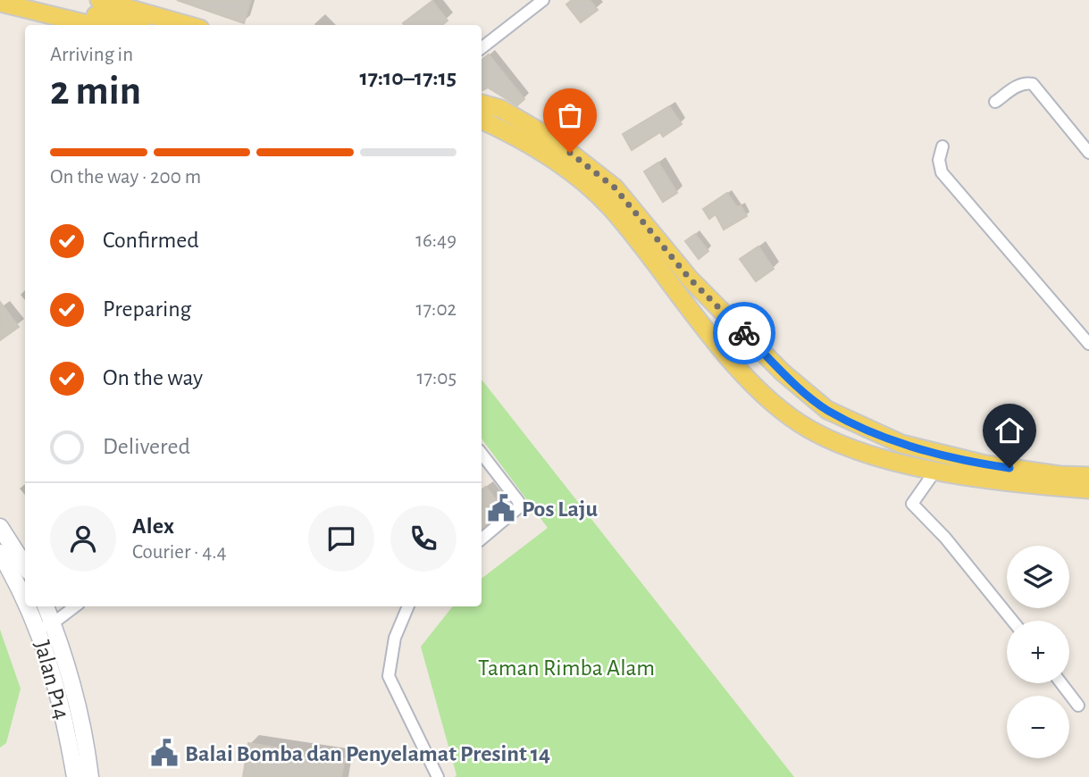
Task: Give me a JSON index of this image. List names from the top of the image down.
{
  "streets": {
    "main road": ["Jalan P14"]
  },
  "parks": ["Taman Rimba Alam"],
  "places": {
    "public building": ["Pos Laju", "Balai Bomba dan Penyelamat Presint 14"]
  },
  "page": {
    "heading": ["2 min", "Arriving in", "17:10–17:15"],
    "panel": ["Alex", "Courier · 4.4"],
    "bar": "On the way · 200 m",
    "list": [
      ["Confirmed", "16:49"],
      ["Preparing", "17:02"],
      ["On the way", "17:05"],
      "Delivered"
    ],
    "map_buttons": ["+", "−"]
  }
}
